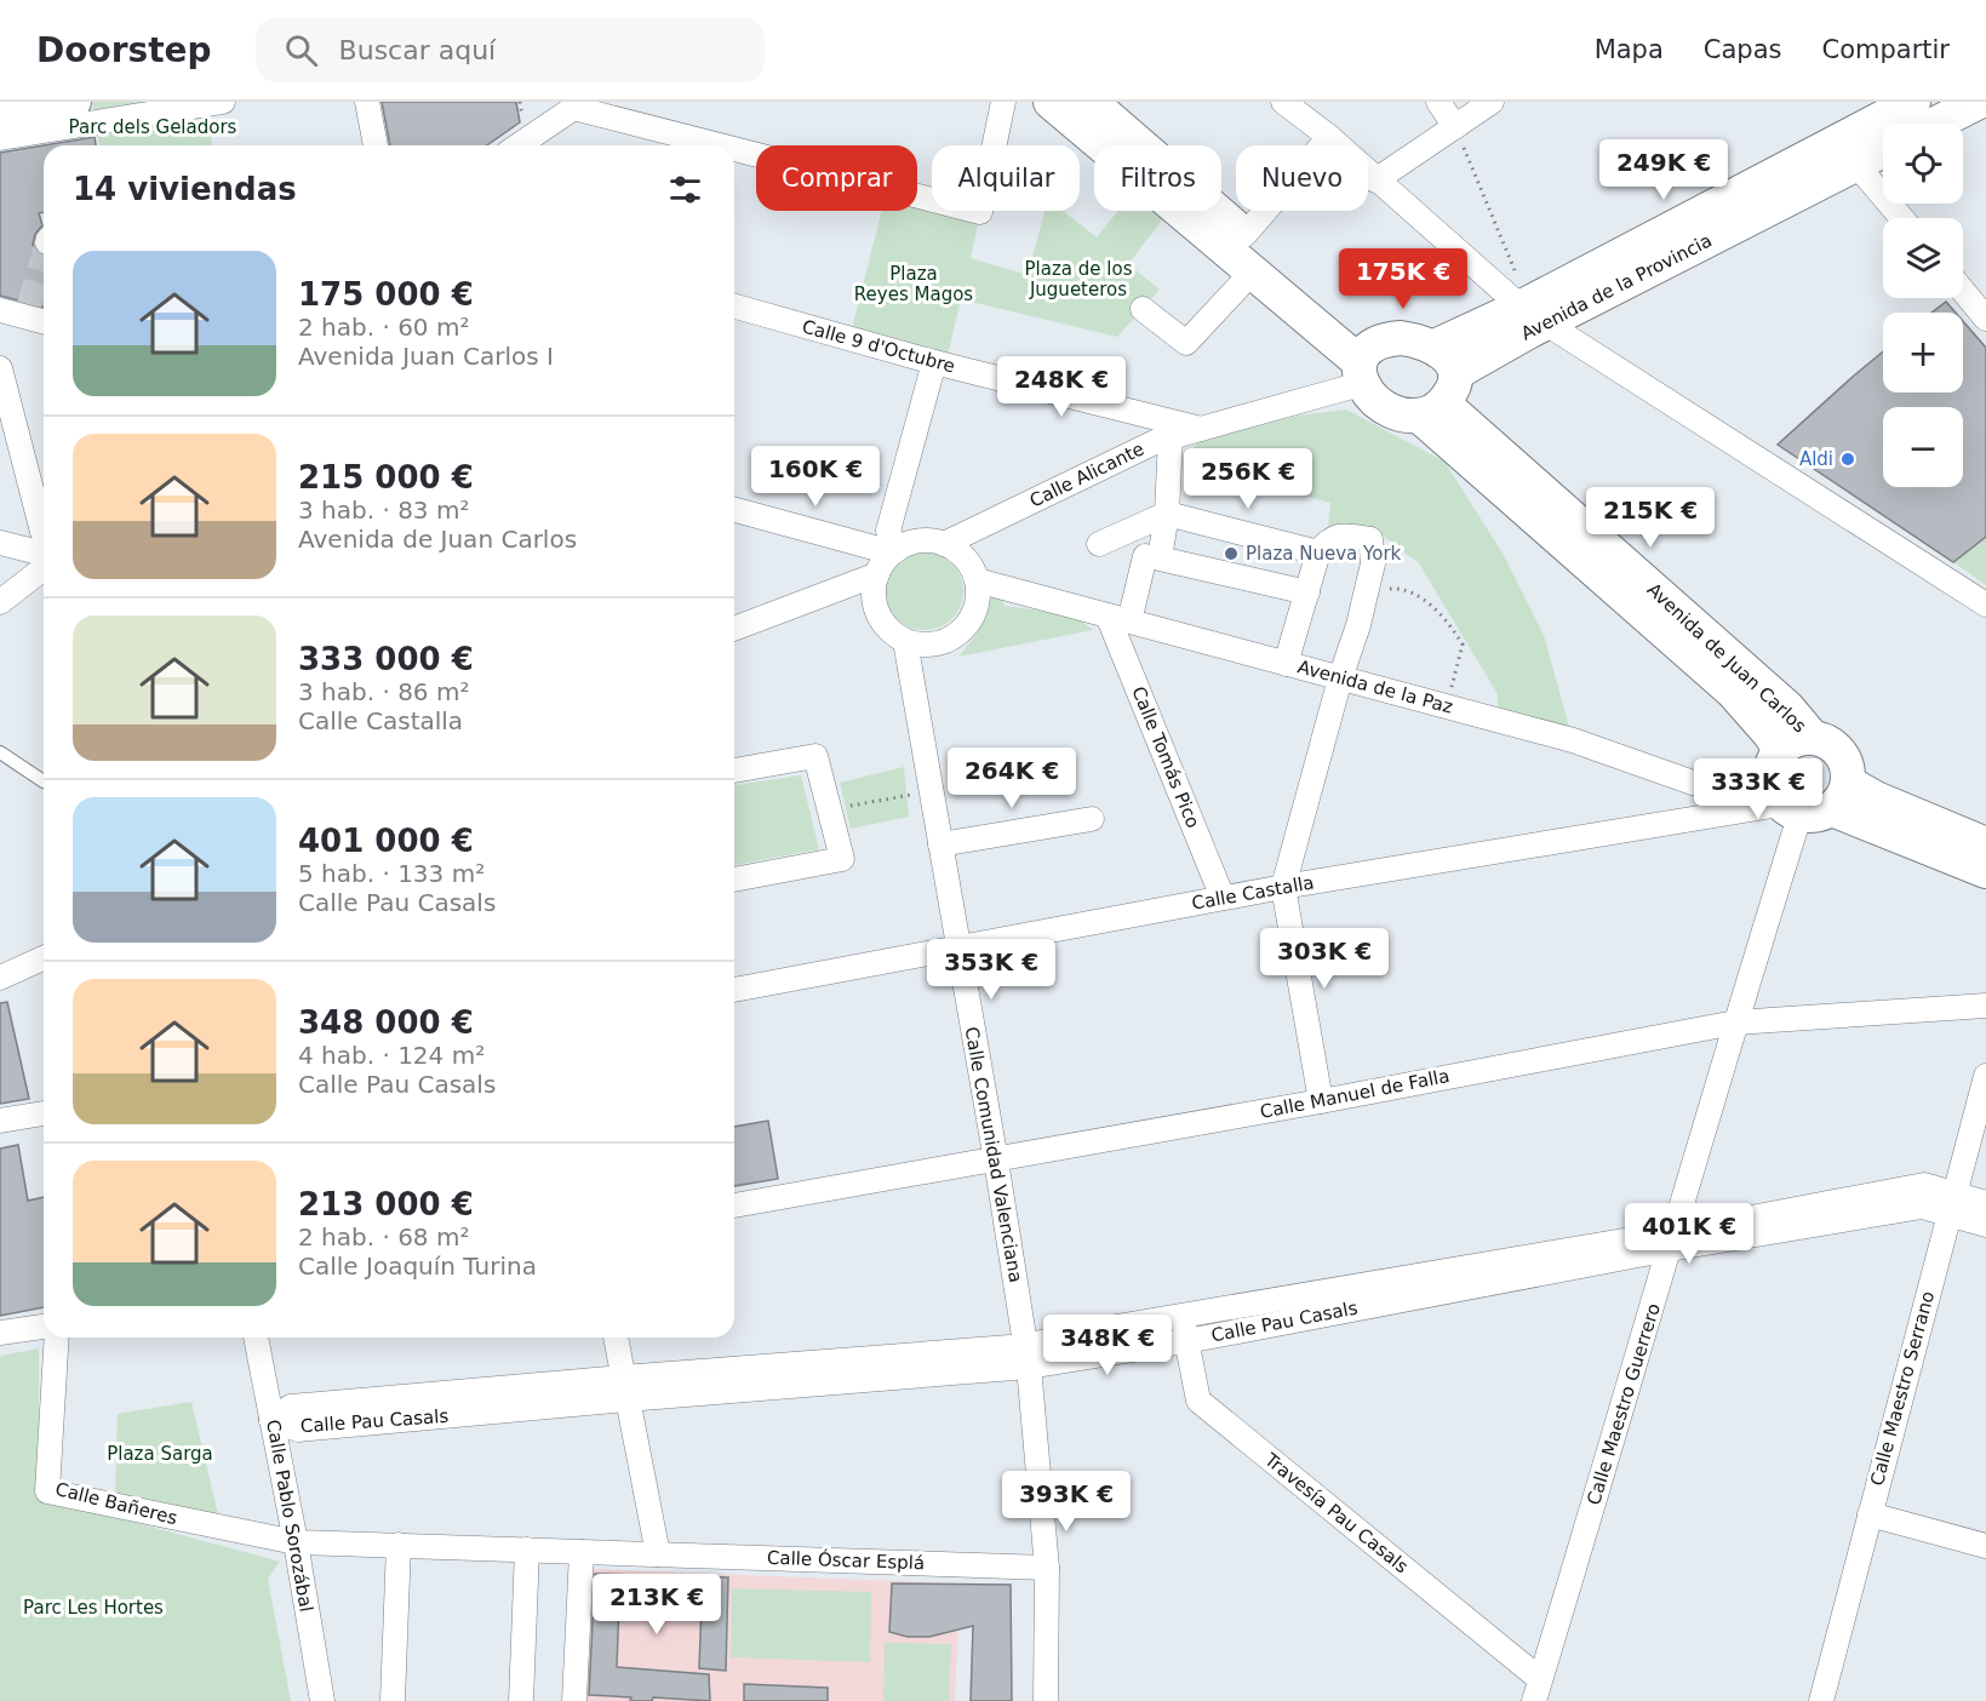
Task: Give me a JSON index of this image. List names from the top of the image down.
{
  "streets": {
    "main road": ["Avenida de la Provincia", "Avenida de Juan Carlos"],
    "street": [
      "Calle 9 d'Octubre",
      "Calle Alicante",
      "Avenida de la Paz",
      "Calle Tomás Pico",
      "Calle Castalla",
      "Calle Manuel de Falla",
      "Calle Comunidad Valenciana",
      "Calle Pau Casals",
      "Calle Maestro Serrano",
      "Calle Maestro Guerrero",
      "Calle Bañeres",
      "Travesía Pau Casals",
      "Calle Pablo Sorozábal",
      "Calle Óscar Esplá"
    ]
  },
  "crossings": [
    ["Avenida de la Provincia", "Calle Alicante"],
    ["Avenida de la Provincia", "Avenida de Juan Carlos"],
    ["Calle 9 d'Octubre", "Calle Alicante"],
    ["Calle Alicante", "Avenida de Juan Carlos"],
    ["Calle Alicante", "Avenida de la Paz"],
    ["Calle Alicante", "Calle Comunidad Valenciana"],
    ["Avenida de Juan Carlos", "Avenida de la Paz"],
    ["Avenida de Juan Carlos", "Calle Castalla"],
    ["Avenida de Juan Carlos", "Calle Maestro Guerrero"],
    ["Avenida de la Paz", "Calle Tomás Pico"],
    ["Avenida de la Paz", "Calle Castalla"],
    ["Avenida de la Paz", "Calle Comunidad Valenciana"],
    ["Avenida de la Paz", "Calle Maestro Guerrero"],
    ["Calle Tomás Pico", "Calle Castalla"],
    ["Calle Castalla", "Calle Comunidad Valenciana"],
    ["Calle Castalla", "Calle Maestro Guerrero"],
    ["Calle Manuel de Falla", "Calle Comunidad Valenciana"],
    ["Calle Manuel de Falla", "Calle Maestro Guerrero"],
    ["Calle Comunidad Valenciana", "Calle Pau Casals"],
    ["Calle Comunidad Valenciana", "Calle Óscar Esplá"],
    ["Calle Pau Casals", "Calle Maestro Serrano"],
    ["Calle Pau Casals", "Calle Maestro Guerrero"],
    ["Calle Pau Casals", "Travesía Pau Casals"],
    ["Calle Pau Casals", "Calle Pablo Sorozábal"],
    ["Calle Maestro Guerrero", "Travesía Pau Casals"],
    ["Calle Bañeres", "Calle Pablo Sorozábal"],
    ["Calle Bañeres", "Calle Óscar Esplá"],
    ["Calle Pablo Sorozábal", "Calle Óscar Esplá"]
  ],
  "parks": [
    "Parc dels Geladors",
    "Plaza de los Jugueteros",
    "Plaza Reyes Magos",
    "Plaza Sarga",
    "Parc Les Hortes"
  ],
  "places": ["Aldi", "Plaza Nueva York"],
  "page": {
    "header": "Doorstep",
    "search": "Buscar aquí",
    "nav": ["Mapa", "Capas", "Compartir"],
    "map_buttons": ["+", "−"],
    "price": [
      "249K €",
      "175K €",
      "248K €",
      "160K €",
      "256K €",
      "215K €",
      "264K €",
      "333K €",
      "303K €",
      "353K €",
      "401K €",
      "348K €",
      "393K €",
      "213K €"
    ],
    "chip": [
      "Comprar",
      "Alquilar",
      "Filtros",
      "Nuevo"
    ],
    "heading": "14 viviendas",
    "list": [
      {
        "name": "175 000 €",
        "note": "2 hab. · 60 m² · Avenida Juan Carlos I"
      },
      {
        "name": "215 000 €",
        "note": "3 hab. · 83 m² · Avenida de Juan Carlos"
      },
      {
        "name": "333 000 €",
        "note": "3 hab. · 86 m² · Calle Castalla"
      },
      {
        "name": "401 000 €",
        "note": "5 hab. · 133 m² · Calle Pau Casals"
      },
      {
        "name": "348 000 €",
        "note": "4 hab. · 124 m² · Calle Pau Casals"
      },
      {
        "name": "213 000 €",
        "note": "2 hab. · 68 m² · Calle Joaquín Turina"
      }
    ]
  }
}
